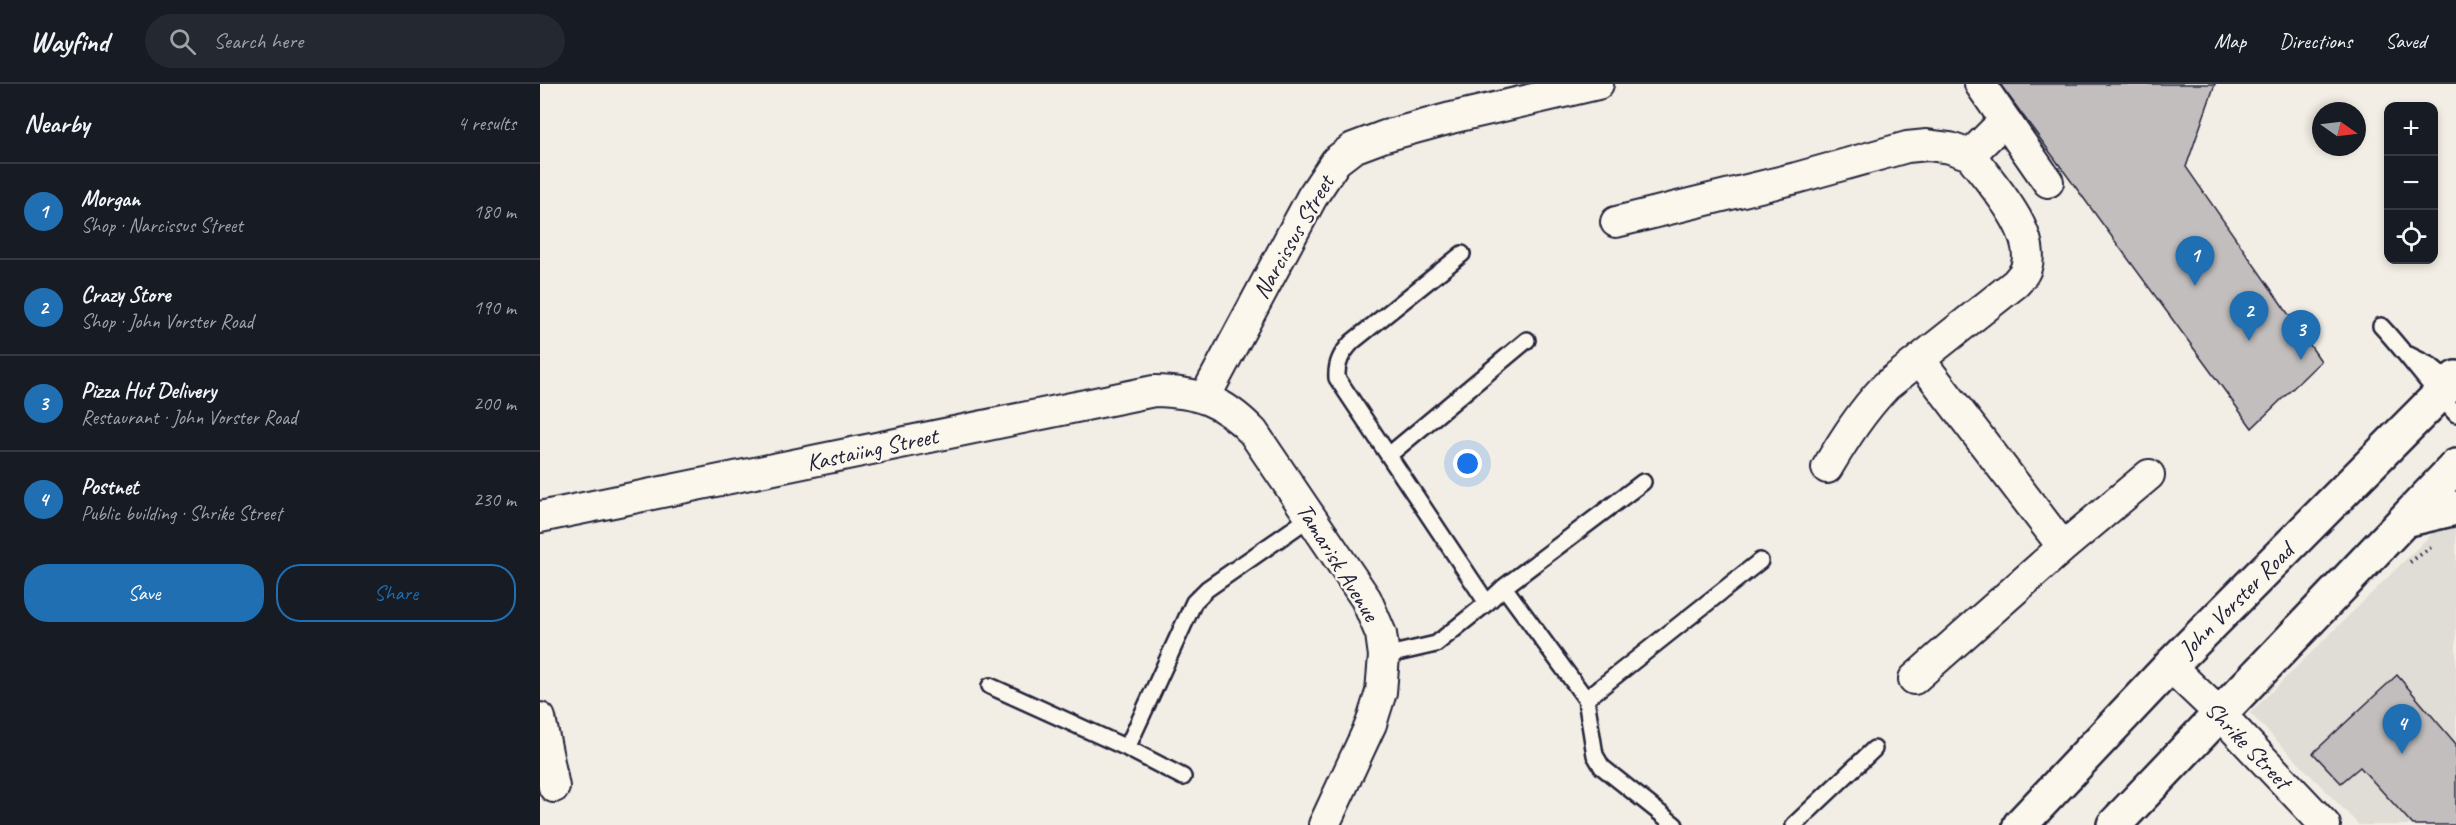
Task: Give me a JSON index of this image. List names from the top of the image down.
{
  "streets": {
    "main road": ["John Vorster Road"],
    "street": [
      "Narcissus Street",
      "Kastaiing Street",
      "Tamarisk Avenue",
      "Shrike Street"
    ]
  },
  "crossings": [
    ["Narcissus Street", "Kastaiing Street"],
    ["Narcissus Street", "Tamarisk Avenue"],
    ["Kastaiing Street", "Tamarisk Avenue"],
    ["John Vorster Road", "Shrike Street"]
  ],
  "north": "right",
  "page": {
    "header": "Wayfind",
    "search": "Search here",
    "nav": ["Map", "Directions", "Saved"],
    "heading": ["Nearby", "4 results"],
    "map_buttons": ["+", "−"],
    "list": [
      {
        "mark": "1",
        "name": "Morgan",
        "note": "Shop · Narcissus Street",
        "value": "180 m"
      },
      {
        "mark": "2",
        "name": "Crazy Store",
        "note": "Shop · John Vorster Road",
        "value": "190 m"
      },
      {
        "mark": "3",
        "name": "Pizza Hut Delivery",
        "note": "Restaurant · John Vorster Road",
        "value": "200 m"
      },
      {
        "mark": "4",
        "name": "Postnet",
        "note": "Public building · Shrike Street",
        "value": "230 m"
      }
    ],
    "pins": [
      "1",
      "2",
      "3",
      "4"
    ],
    "buttons": ["Save", "Share"]
  }
}
